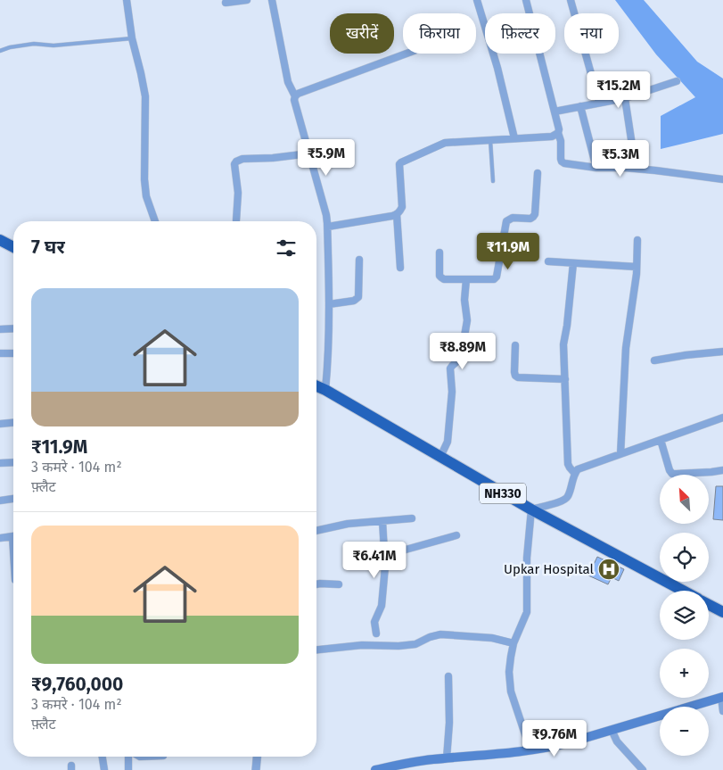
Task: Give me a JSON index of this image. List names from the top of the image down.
{
  "streets": {
    "highway": ["NH330"]
  },
  "places": {
    "hospital": ["Upkar Hospital"]
  },
  "north": "top left",
  "page": {
    "chip": [
      "खरीदें",
      "किराया",
      "फ़िल्टर",
      "नया"
    ],
    "price": [
      "₹15.2M",
      "₹5.9M",
      "₹5.3M",
      "₹11.9M",
      "₹8.89M",
      "₹6.41M",
      "₹9.76M"
    ],
    "heading": "7 घर",
    "list": [
      {
        "name": "₹11.9M",
        "note": "3 कमरे · 104 m² · फ़्लैट"
      },
      {
        "name": "₹9,760,000",
        "note": "3 कमरे · 104 m² · फ़्लैट"
      }
    ],
    "map_buttons": ["+", "−"]
  }
}
